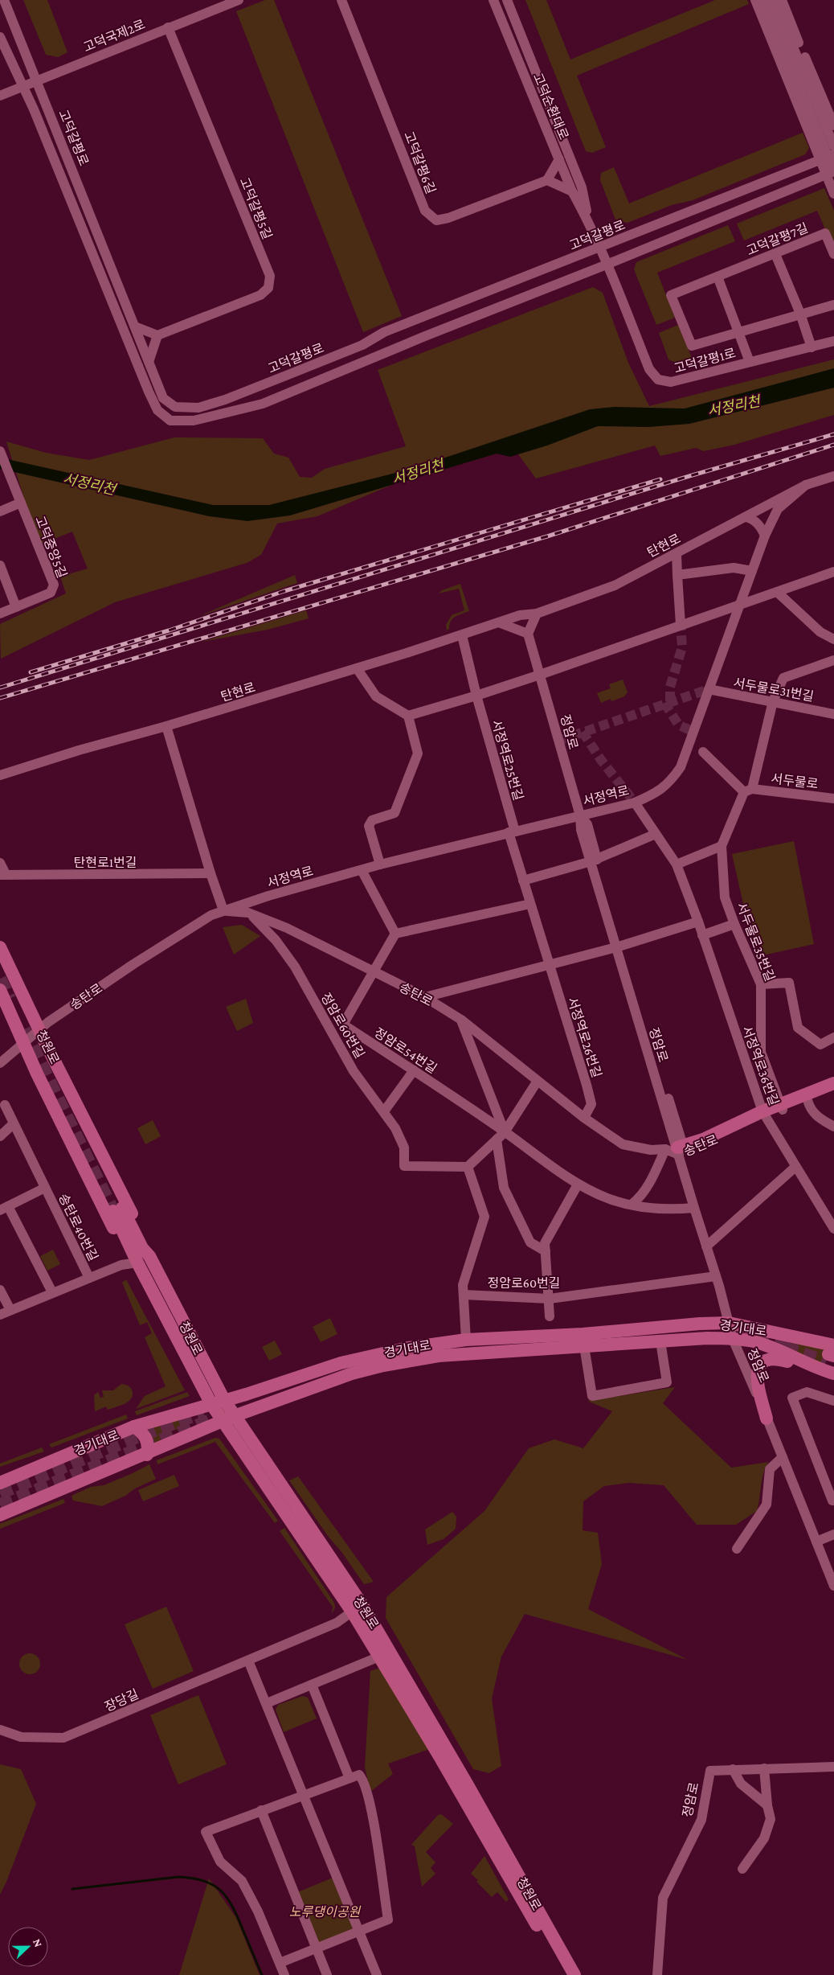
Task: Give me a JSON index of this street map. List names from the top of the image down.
{
  "streets": {
    "main road": ["송탄로", "청원로", "경기대로"],
    "street": [
      "고덕국제2로",
      "고덕순환대로",
      "고덕갈평로",
      "고덕갈평6길",
      "고덕갈평5길",
      "고덕갈평7길",
      "고덕갈평1로",
      "탄현로",
      "고덕중앙5길",
      "서두물로31번길",
      "정암로",
      "서정역로25번길",
      "서두물로",
      "서정역로",
      "탄현로1번길",
      "서두물로35번길",
      "정암로60번길",
      "서정역로26번길",
      "정암로54번길",
      "서정역로36번길",
      "송탄로40번길",
      "장당길"
    ]
  },
  "crossings": [
    ["고덕국제2로", "고덕갈평로"],
    ["고덕국제2로", "고덕갈평5길"],
    ["고덕순환대로", "고덕갈평로"],
    ["고덕순환대로", "고덕갈평1로"],
    ["고덕갈평로", "고덕갈평1로"],
    ["탄현로", "서정역로25번길"],
    ["탄현로", "서정역로"],
    ["서두물로31번길", "서정역로"],
    ["서두물로31번길", "서두물로35번길"],
    ["정암로", "서정역로"],
    ["정암로", "송탄로"],
    ["정암로", "정암로60번길"],
    ["정암로", "정암로54번길"],
    ["정암로", "경기대로"],
    ["서정역로25번길", "서정역로"],
    ["서정역로25번길", "서정역로26번길"],
    ["서두물로", "서두물로35번길"],
    ["서정역로", "송탄로"],
    ["서정역로", "서정역로26번길"],
    ["서정역로", "서정역로36번길"],
    ["서두물로35번길", "송탄로"],
    ["송탄로", "정암로60번길"],
    ["송탄로", "서정역로26번길"],
    ["송탄로", "청원로"],
    ["송탄로", "정암로54번길"],
    ["송탄로", "서정역로36번길"],
    ["청원로", "송탄로40번길"],
    ["청원로", "경기대로"],
    ["청원로", "장당길"]
  ],
  "water": ["서정리천"],
  "parks": ["노루댕이공원"],
  "north": "right"
}
